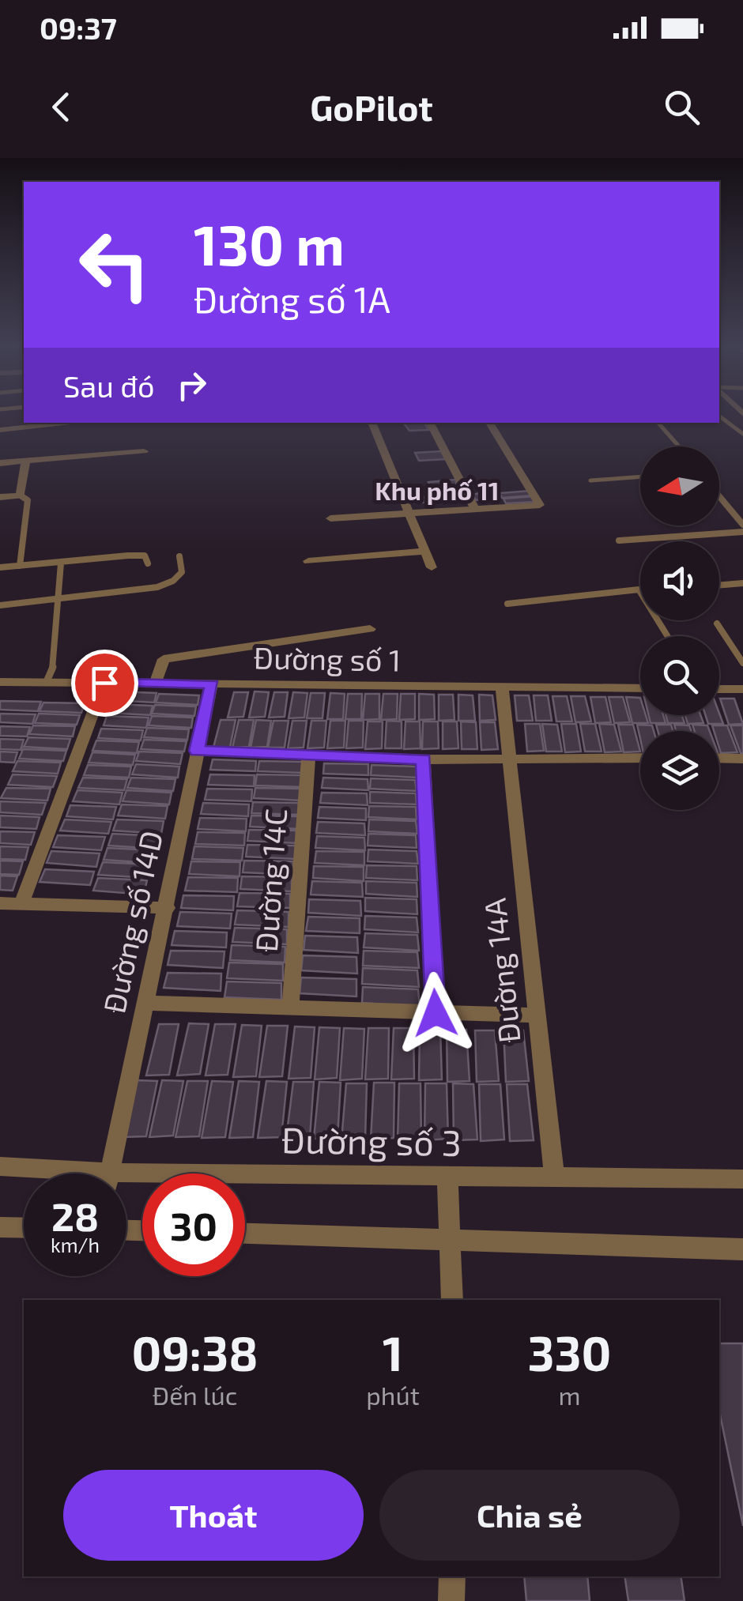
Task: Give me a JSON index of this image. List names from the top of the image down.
{
  "streets": {
    "street": [
      "Đường số 1",
      "Đường 14C",
      "Đường số 14D",
      "Đường 14A",
      "Đường số 3"
    ]
  },
  "crossings": [
    ["Đường số 1", "Đường số 14D"],
    ["Đường số 1", "Đường 14A"],
    ["Đường 14A", "Đường số 3"]
  ],
  "districts": ["Khu phố 11"],
  "north": "left",
  "page": {
    "status": "09:37",
    "header": "GoPilot",
    "turn": ["130 m", "Đường số 1A"],
    "then": "Sau đó",
    "speed": "28 km/h",
    "limit": "30",
    "eta": [
      "09:38",
      "Đến lúc",
      "1",
      "phút",
      "330",
      "m"
    ],
    "buttons": ["Thoát", "Chia sẻ"]
  }
}
